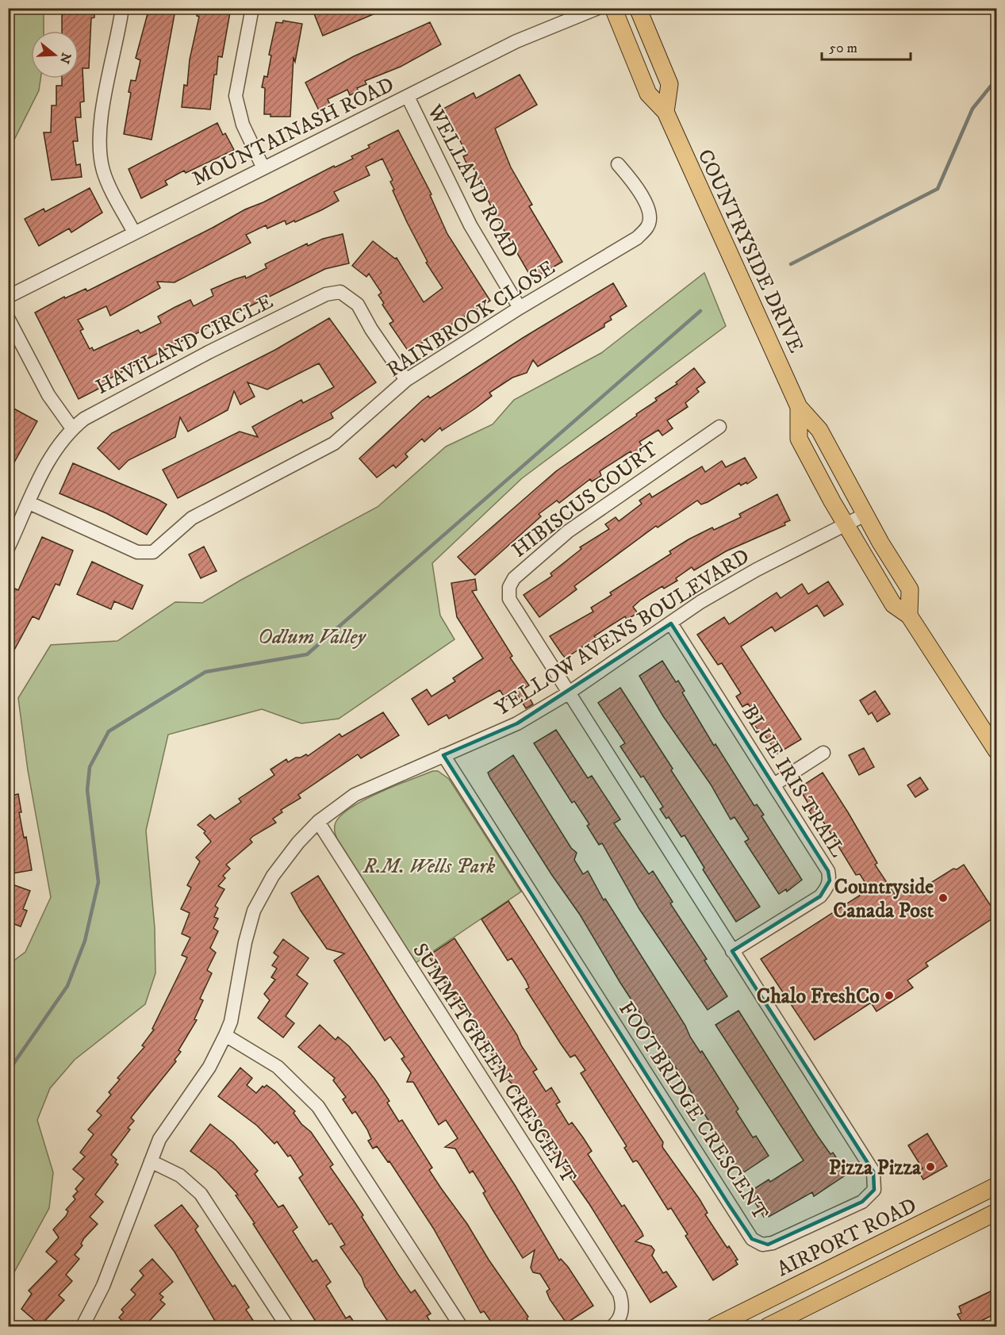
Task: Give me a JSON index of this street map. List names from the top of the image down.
{
  "streets": {
    "main road": ["COUNTRYSIDE DRIVE", "AIRPORT ROAD"],
    "street": [
      "MOUNTAINASH ROAD",
      "WELLAND ROAD",
      "RAINBROOK CLOSE",
      "HAVILAND CIRCLE",
      "HIBISCUS COURT",
      "YELLOW AVENS BOULEVARD",
      "BLUE IRIS TRAIL",
      "SUMMITGREEN CRESCENT",
      "FOOTBRIDGE CRESCENT"
    ]
  },
  "crossings": [
    ["MOUNTAINASH ROAD", "WELLAND ROAD"],
    ["WELLAND ROAD", "RAINBROOK CLOSE"],
    ["COUNTRYSIDE DRIVE", "YELLOW AVENS BOULEVARD"],
    ["RAINBROOK CLOSE", "HAVILAND CIRCLE"],
    ["HIBISCUS COURT", "YELLOW AVENS BOULEVARD"],
    ["HIBISCUS COURT", "FOOTBRIDGE CRESCENT"],
    ["YELLOW AVENS BOULEVARD", "BLUE IRIS TRAIL"],
    ["YELLOW AVENS BOULEVARD", "SUMMITGREEN CRESCENT"],
    ["YELLOW AVENS BOULEVARD", "FOOTBRIDGE CRESCENT"],
    ["BLUE IRIS TRAIL", "FOOTBRIDGE CRESCENT"]
  ],
  "parks": ["Odlum Valley", "R.M. Wells Park"],
  "places": ["Countryside Canada Post", "Chalo FreshCo", "Pizza Pizza"],
  "scale_bar": "50 m",
  "north": "right"
}
